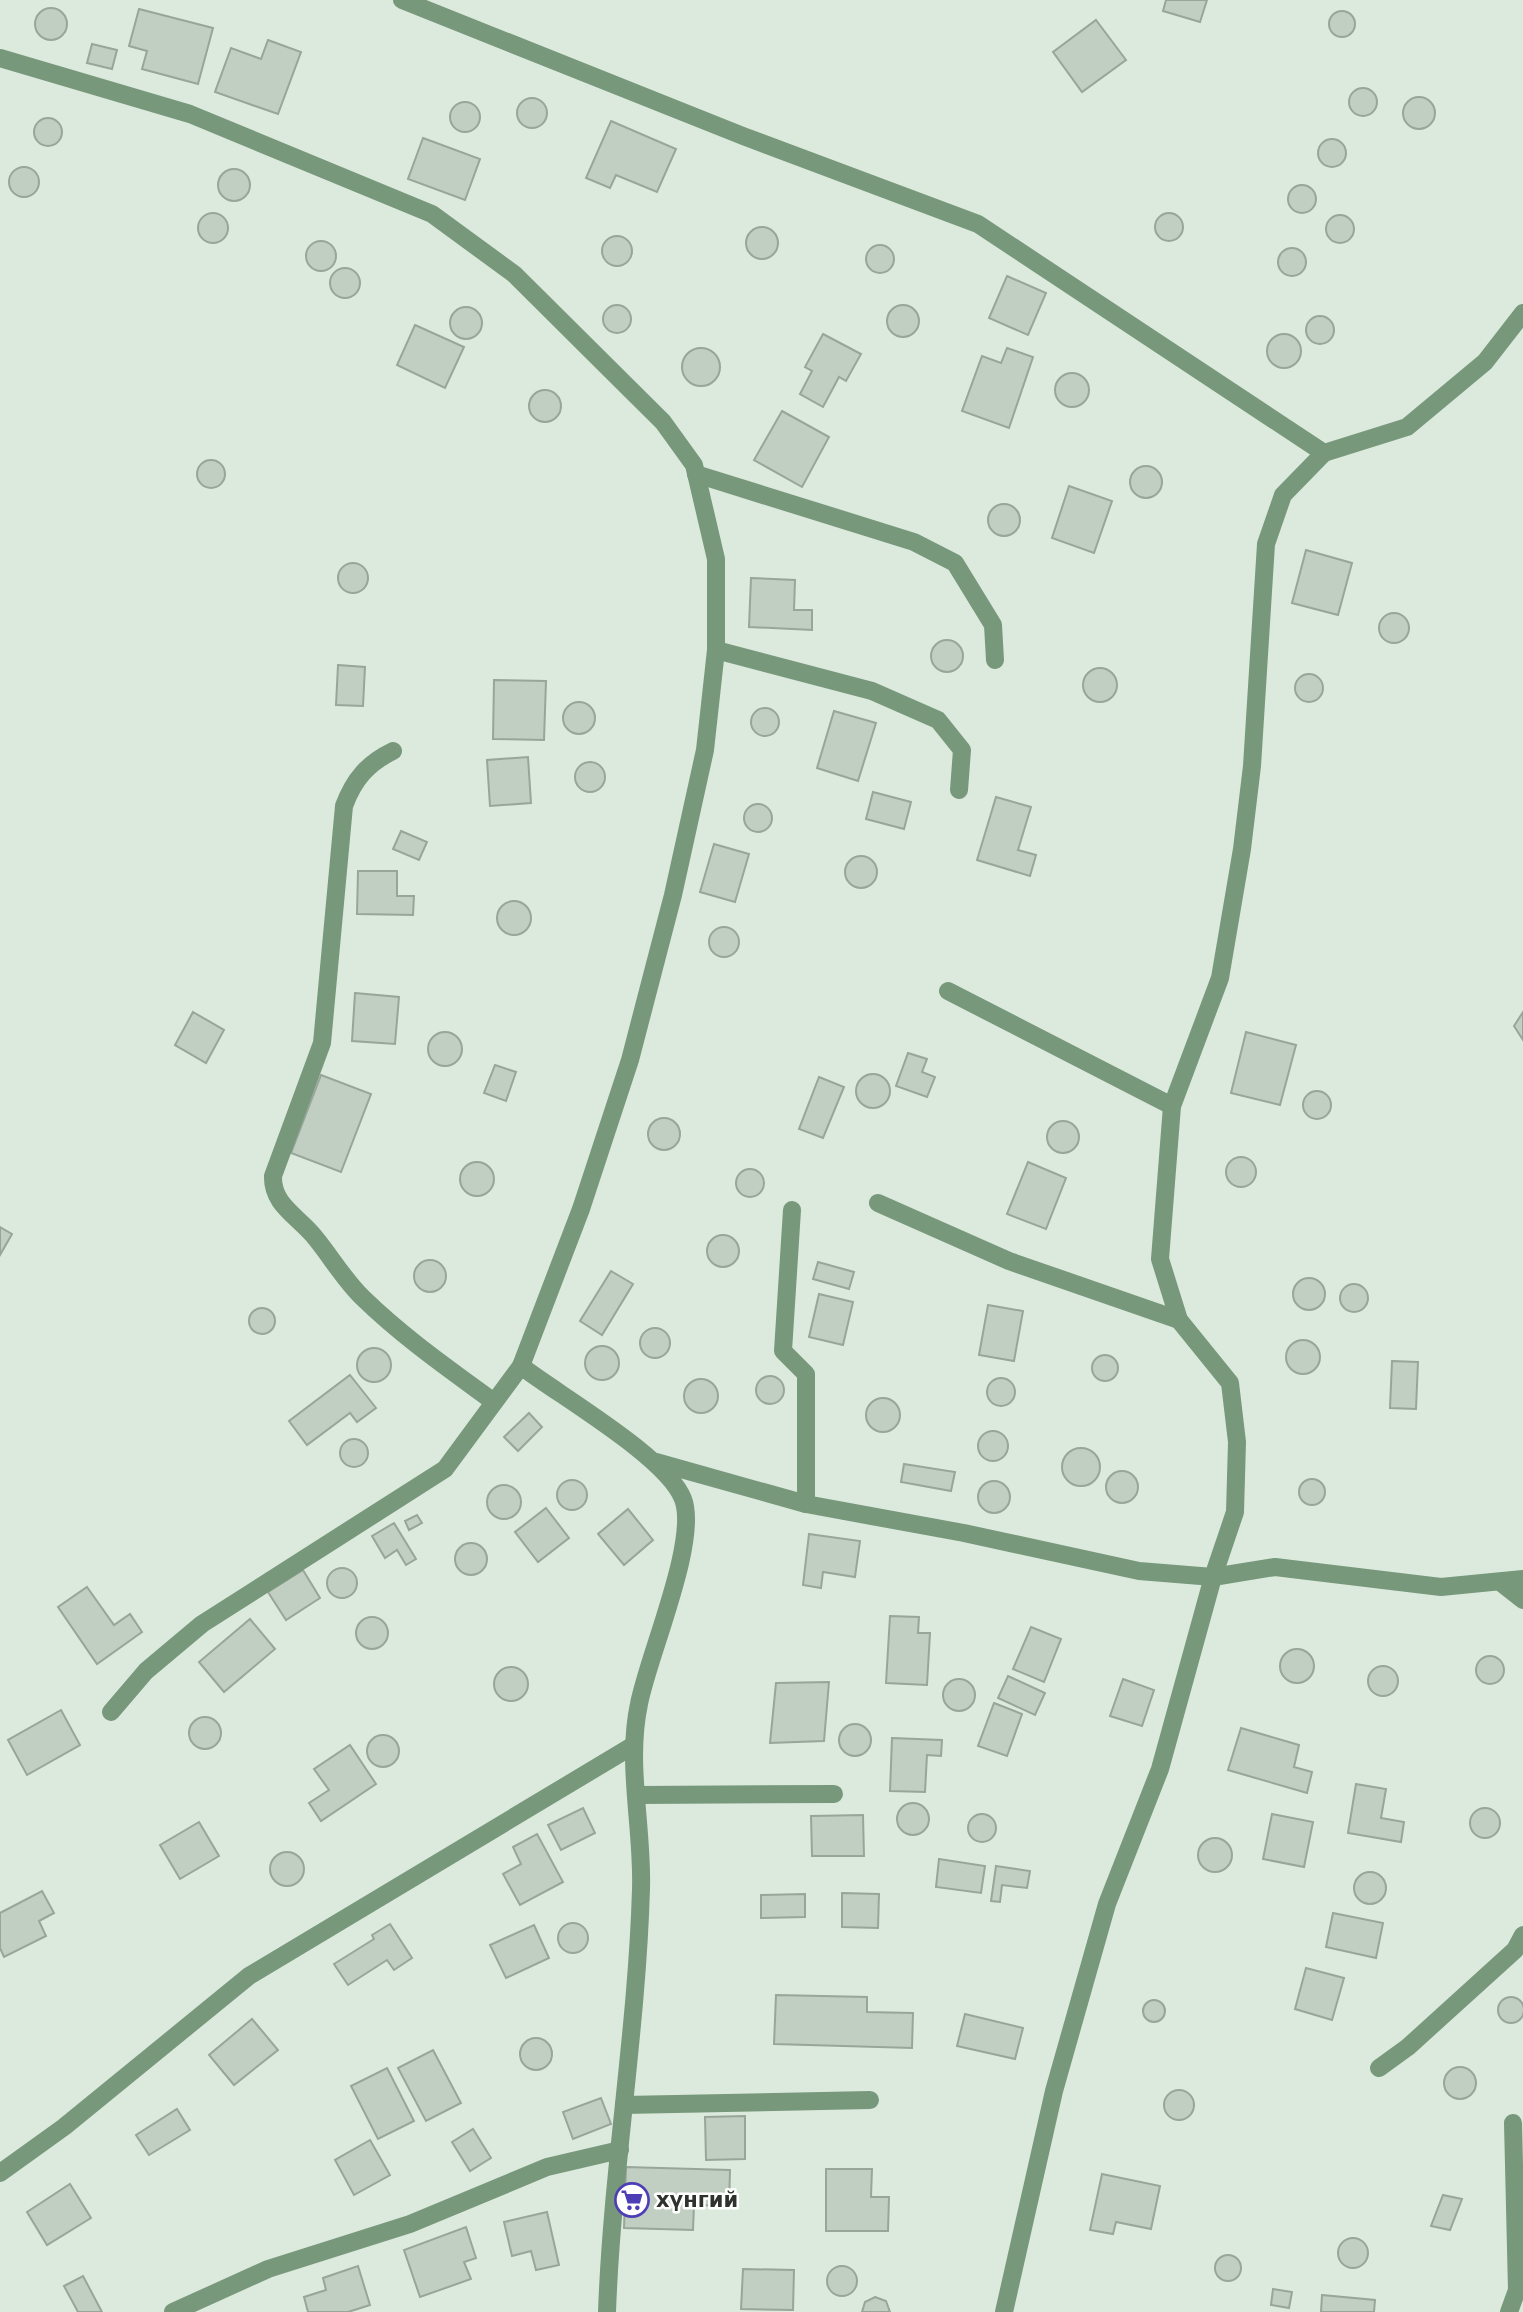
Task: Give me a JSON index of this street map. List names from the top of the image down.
{
  "places": {
    "supermarket": ["хүнгий"]
  }
}
